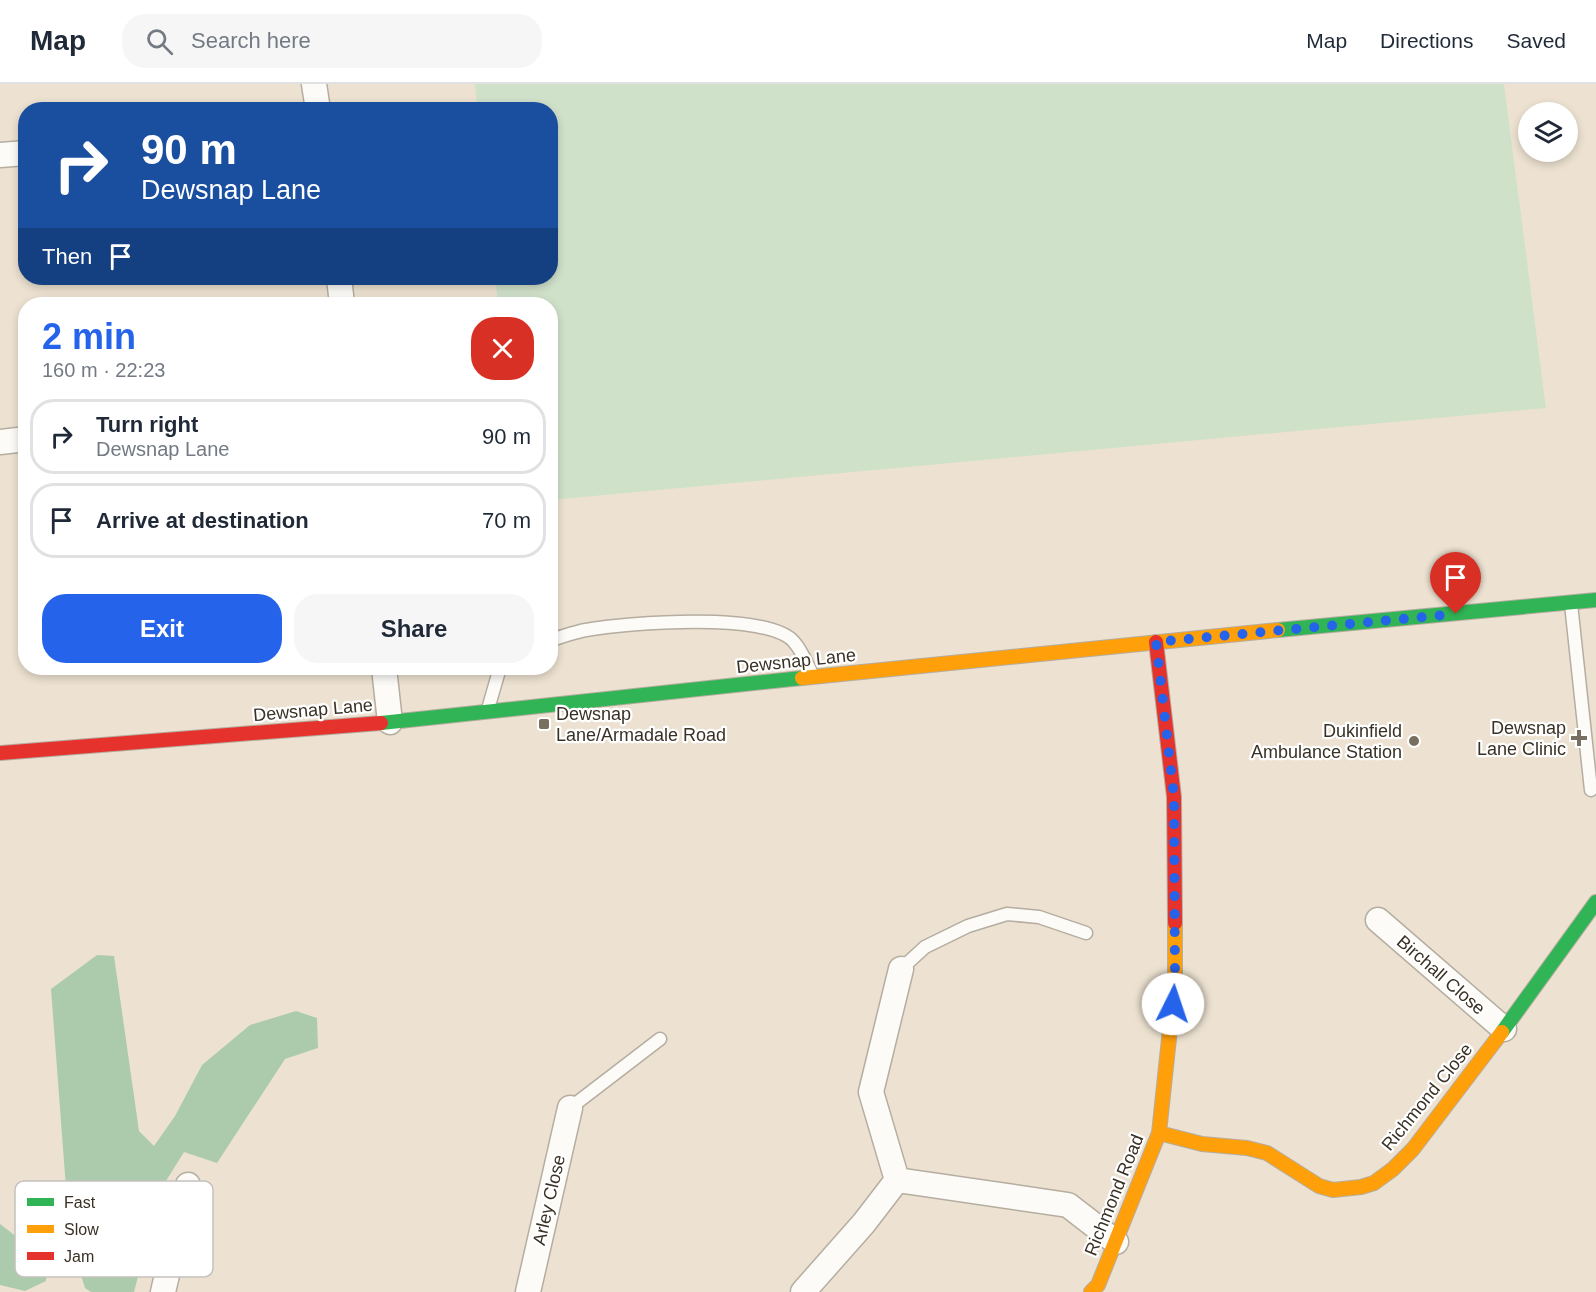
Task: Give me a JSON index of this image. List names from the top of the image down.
{
  "streets": {
    "street": [
      "Dewsnap Lane",
      "Birchall Close",
      "Richmond Close",
      "Richmond Road",
      "Arley Close"
    ]
  },
  "crossings": [
    ["Dewsnap Lane", "Richmond Road"],
    ["Birchall Close", "Richmond Close"],
    ["Richmond Close", "Richmond Road"]
  ],
  "places": {
    "transit": ["Dewsnap Lane/Armadale Road"],
    "health": ["Dewsnap Lane Clinic"],
    "other": ["Dukinfield Ambulance Station"]
  },
  "legend": ["Fast", "Slow", "Jam"],
  "page": {
    "header": "Map",
    "search": "Search here",
    "nav": ["Map", "Directions", "Saved"],
    "turn": ["90 m", "Dewsnap Lane"],
    "then": "Then",
    "heading": ["2 min", "160 m · 22:23"],
    "list": [
      {
        "name": "Turn right",
        "note": "Dewsnap Lane",
        "value": "90 m"
      },
      {
        "name": "Arrive at destination",
        "value": "70 m"
      }
    ],
    "buttons": ["Exit", "Share"]
  }
}
